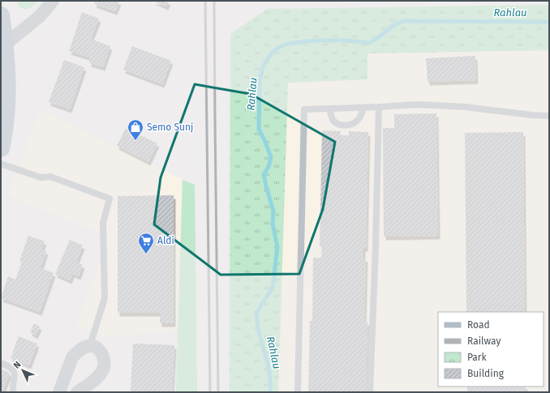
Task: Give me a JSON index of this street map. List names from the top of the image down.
{
  "water": ["Rahlau"],
  "places": {
    "shop": ["Semo Sunj"],
    "supermarket": ["Aldi"]
  },
  "legend": [
    "Road",
    "Railway",
    "Park",
    "Building"
  ],
  "north": "top left"
}
